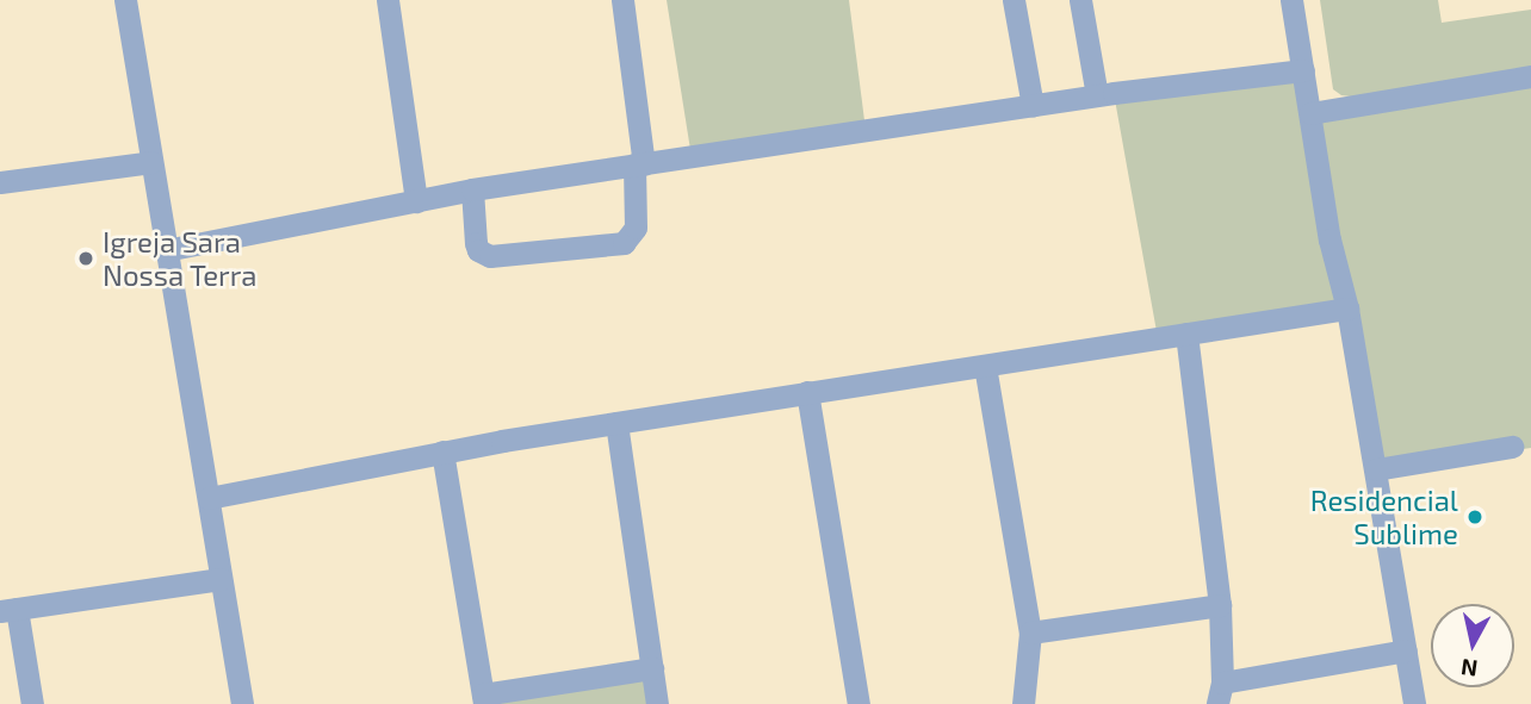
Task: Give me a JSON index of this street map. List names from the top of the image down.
{
  "places": ["Igreja Sara Nossa Terra", "Residencial Sublime"],
  "north": "bottom"
}
